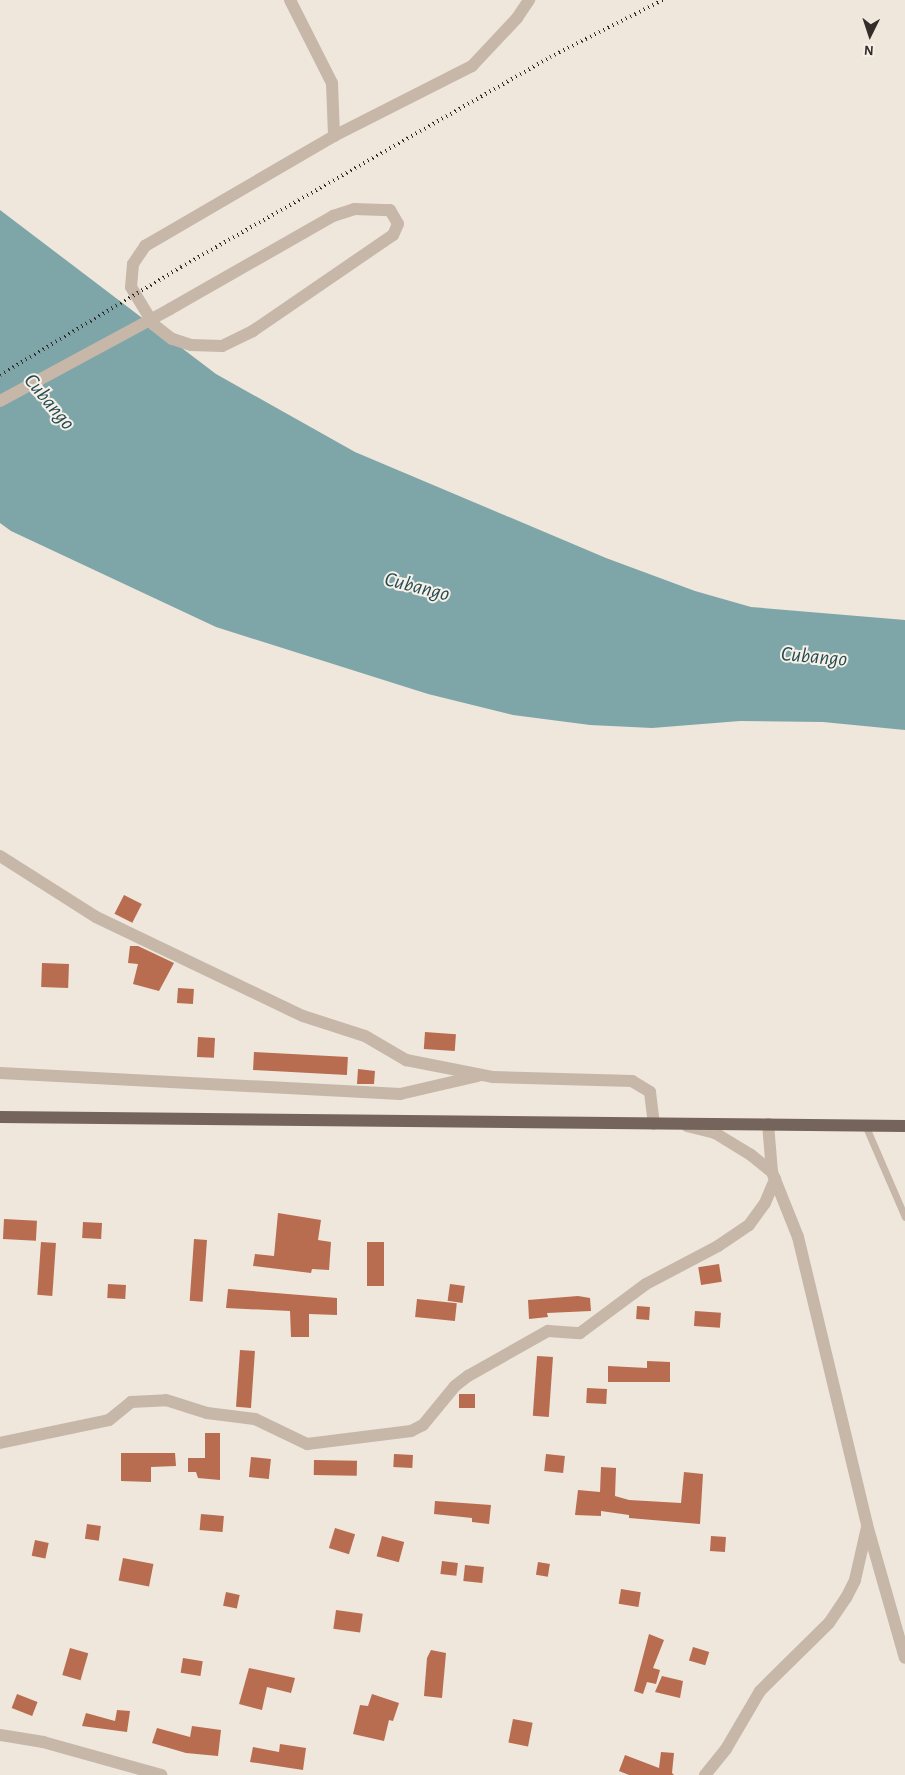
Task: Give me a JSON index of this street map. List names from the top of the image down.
{
  "water": ["Cubango"],
  "north": "bottom"
}
